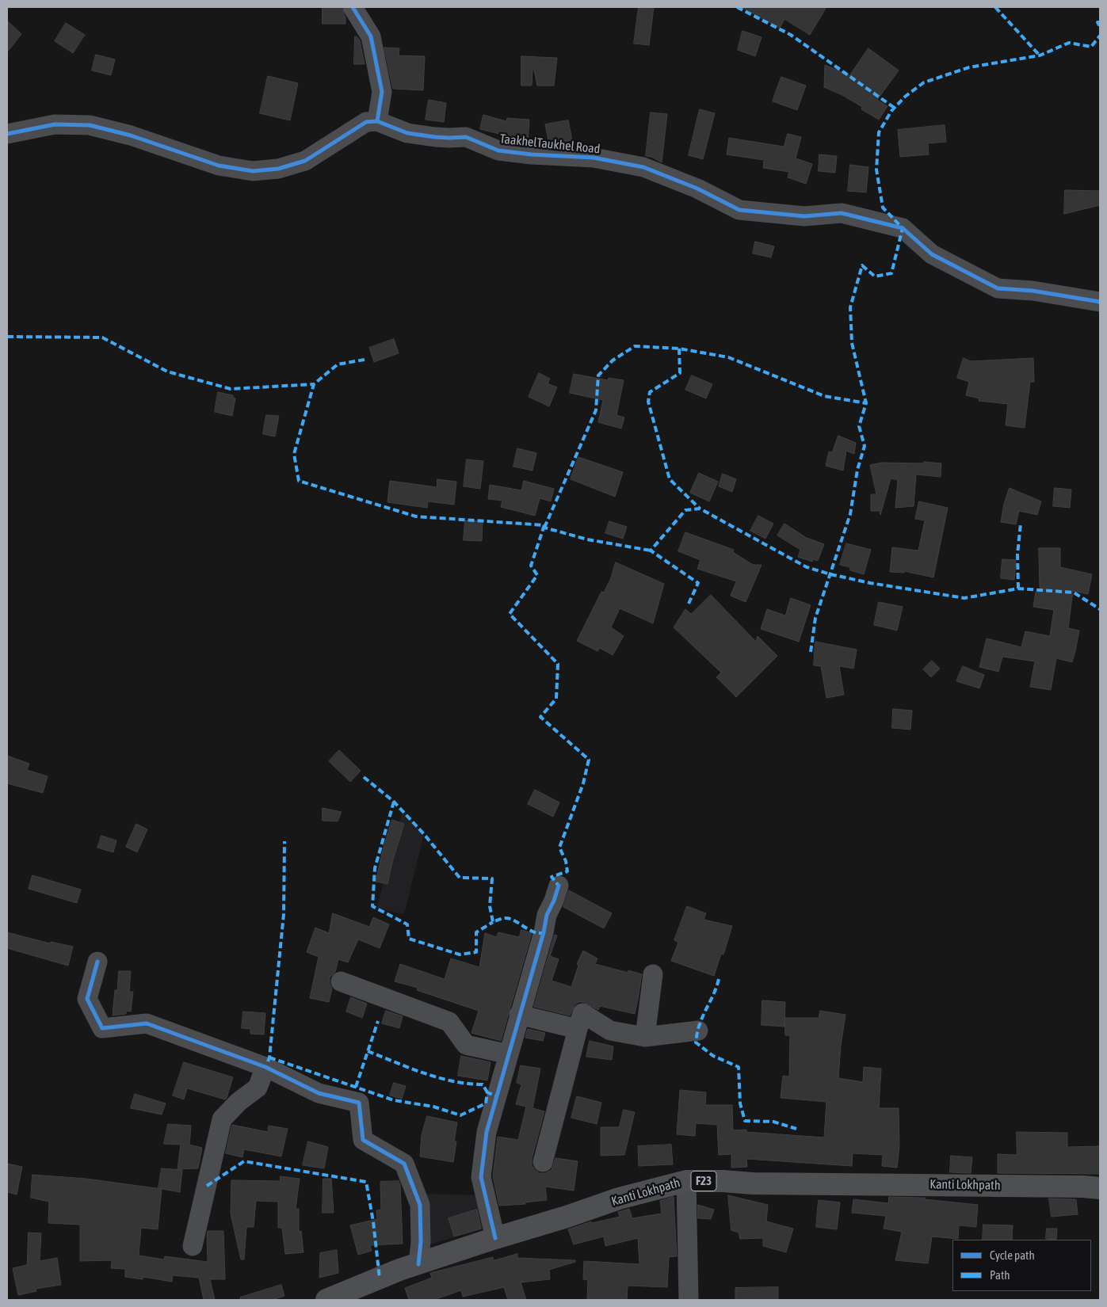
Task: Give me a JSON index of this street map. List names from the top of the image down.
{
  "streets": {
    "main road": ["F23", "Kanti Lokhpath"],
    "street": ["TaakhelTaukhel Road"]
  },
  "legend": ["Cycle path", "Path"]
}
